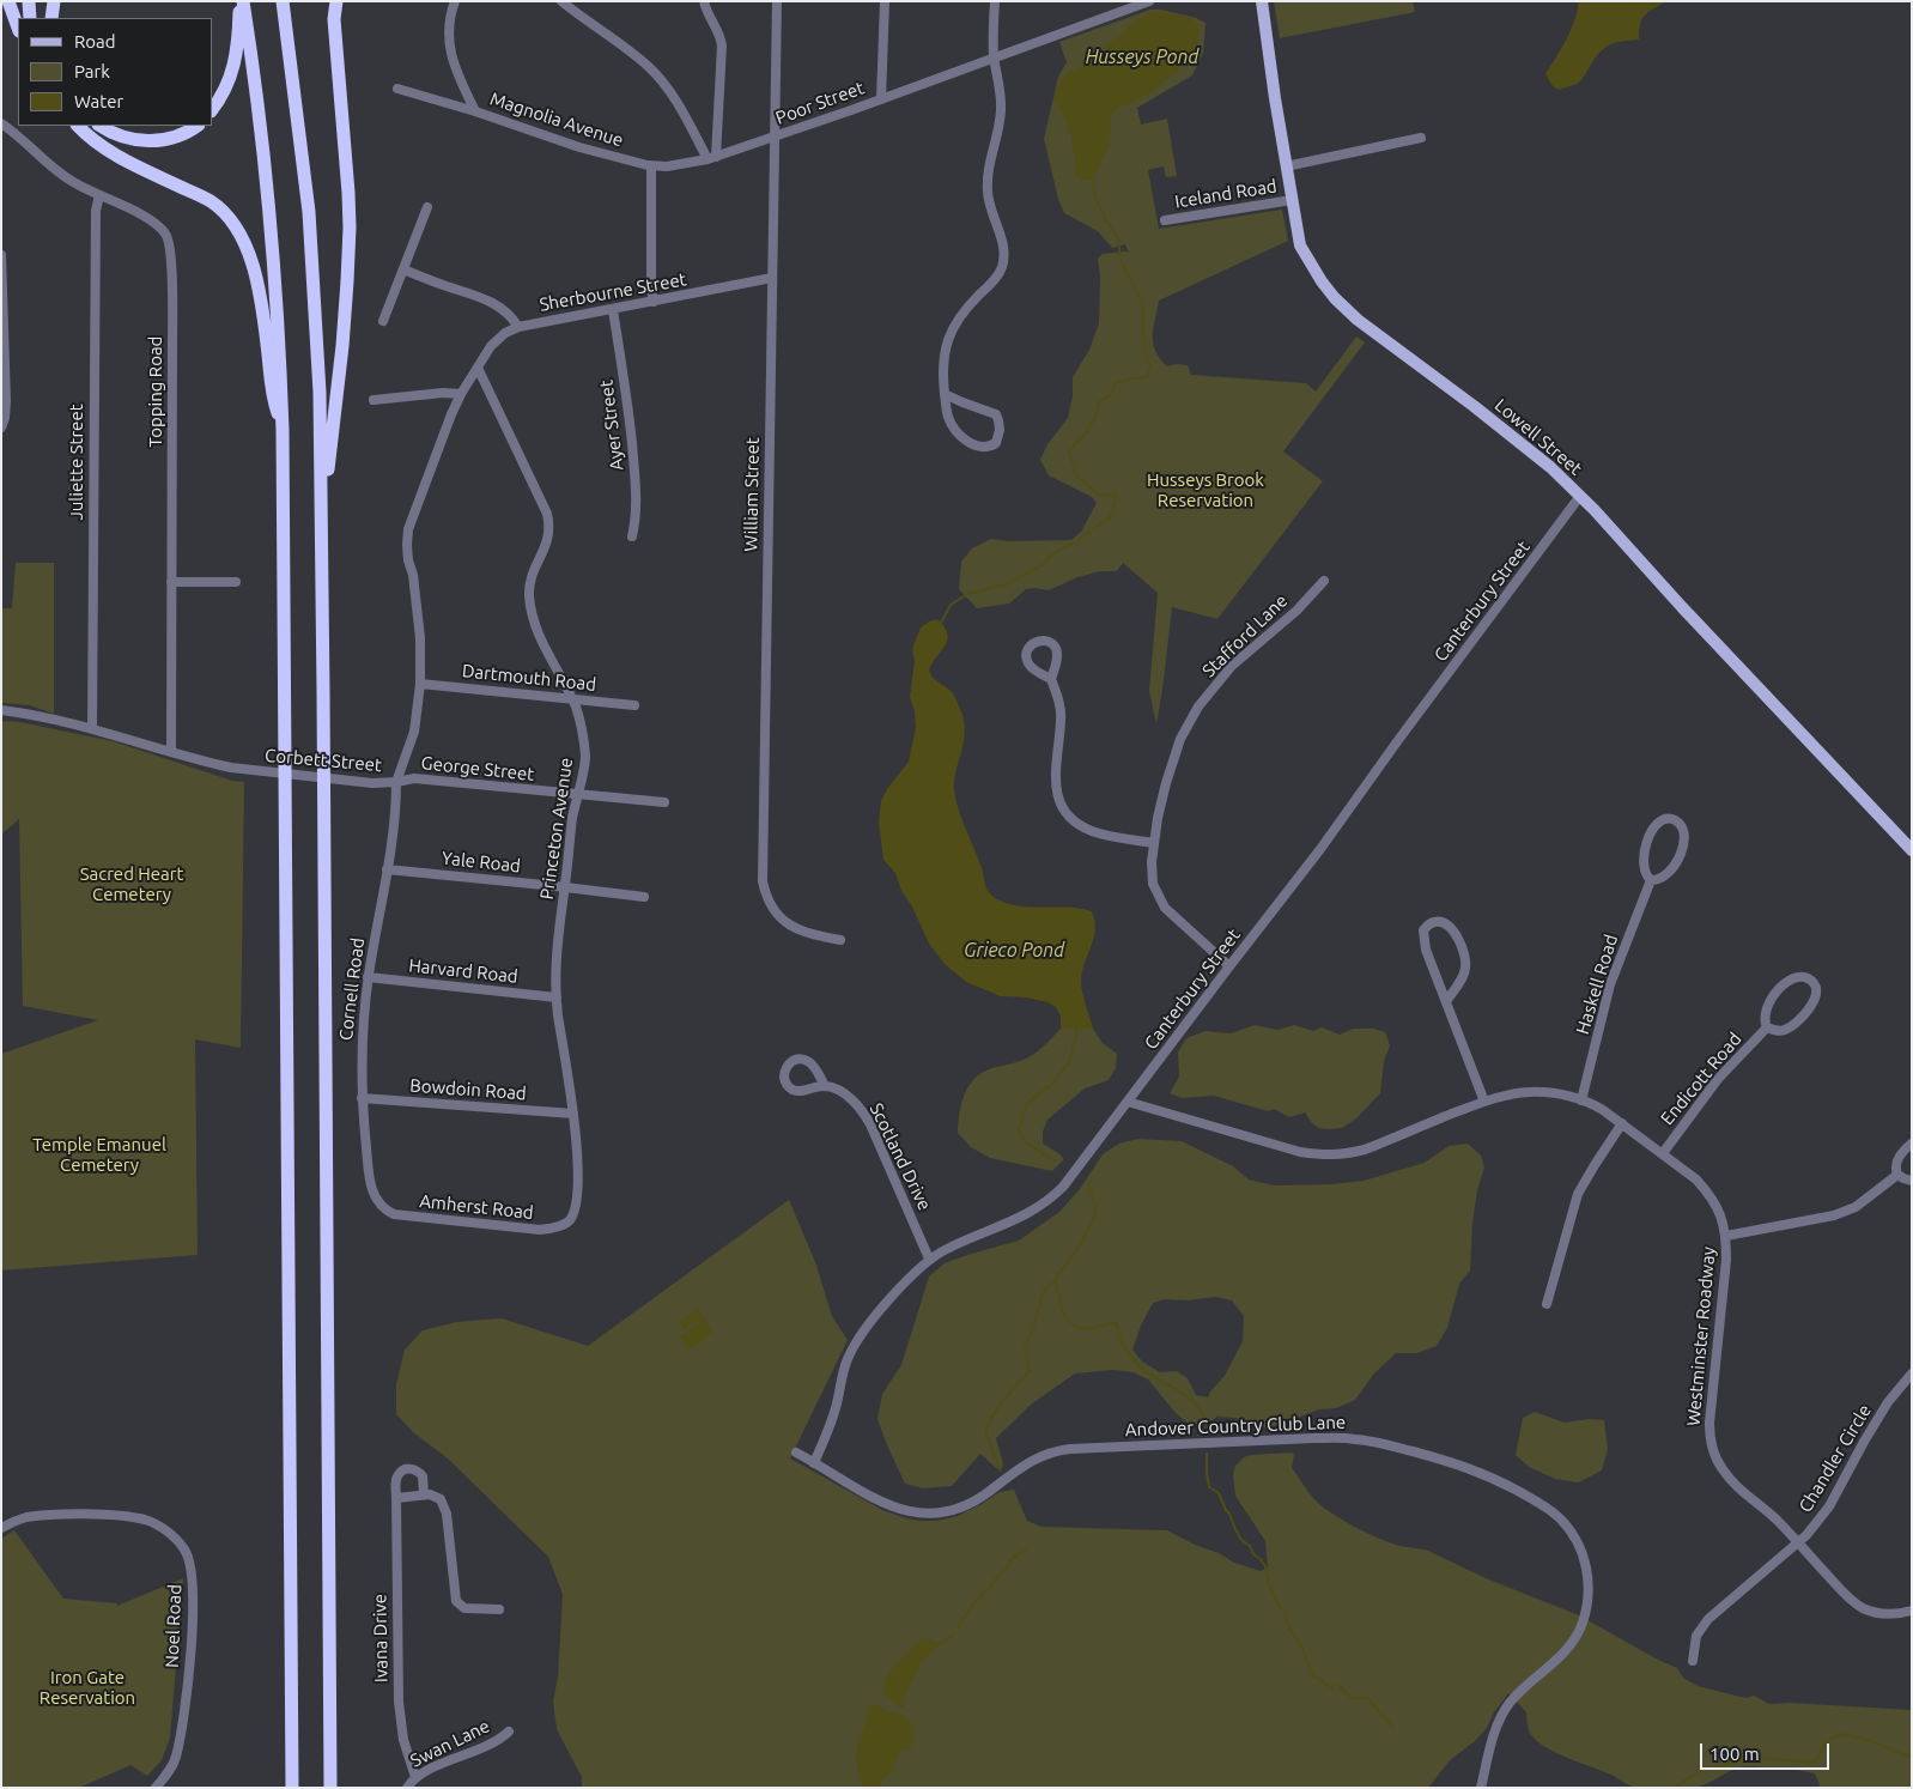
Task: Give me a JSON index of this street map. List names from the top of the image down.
{
  "streets": {
    "main road": ["Lowell Street"],
    "street": [
      "Poor Street",
      "Magnolia Avenue",
      "Iceland Road",
      "Sherbourne Street",
      "Topping Road",
      "Ayer Street",
      "Juliette Street",
      "William Street",
      "Canterbury Street",
      "Stafford Lane",
      "Dartmouth Road",
      "Corbett Street",
      "George Street",
      "Princeton Avenue",
      "Yale Road",
      "Harvard Road",
      "Haskell Road",
      "Cornell Road",
      "Endicott Road",
      "Bowdoin Road",
      "Scotland Drive",
      "Amherst Road",
      "Westminster Roadway",
      "Andover Country Club Lane",
      "Chandler Circle",
      "Noel Road",
      "Ivana Drive",
      "Swan Lane"
    ]
  },
  "crossings": [
    ["Poor Street", "Magnolia Avenue"],
    ["Poor Street", "William Street"],
    ["Iceland Road", "Lowell Street"],
    ["Sherbourne Street", "Ayer Street"],
    ["Sherbourne Street", "William Street"],
    ["Sherbourne Street", "Corbett Street"],
    ["Sherbourne Street", "Princeton Avenue"],
    ["Topping Road", "Juliette Street"],
    ["Topping Road", "Corbett Street"],
    ["Lowell Street", "Canterbury Street"],
    ["Juliette Street", "Corbett Street"],
    ["Canterbury Street", "Stafford Lane"],
    ["Canterbury Street", "Scotland Drive"],
    ["Canterbury Street", "Westminster Roadway"],
    ["Canterbury Street", "Andover Country Club Lane"],
    ["Dartmouth Road", "Corbett Street"],
    ["Dartmouth Road", "Princeton Avenue"],
    ["Corbett Street", "George Street"],
    ["Corbett Street", "Princeton Avenue"],
    ["Corbett Street", "Cornell Road"],
    ["George Street", "Princeton Avenue"],
    ["George Street", "Cornell Road"],
    ["Princeton Avenue", "Yale Road"],
    ["Princeton Avenue", "Harvard Road"],
    ["Princeton Avenue", "Bowdoin Road"],
    ["Princeton Avenue", "Amherst Road"],
    ["Yale Road", "Cornell Road"],
    ["Harvard Road", "Cornell Road"],
    ["Haskell Road", "Westminster Roadway"],
    ["Cornell Road", "Bowdoin Road"],
    ["Cornell Road", "Amherst Road"],
    ["Endicott Road", "Westminster Roadway"],
    ["Westminster Roadway", "Chandler Circle"],
    ["Ivana Drive", "Swan Lane"]
  ],
  "water": ["Husseys Pond", "Grieco Pond"],
  "parks": [
    "Husseys Brook Reservation",
    "Sacred Heart Cemetery",
    "Temple Emanuel Cemetery",
    "Iron Gate Reservation"
  ],
  "legend": ["Road", "Park", "Water"],
  "scale_bar": "100 m"
}
